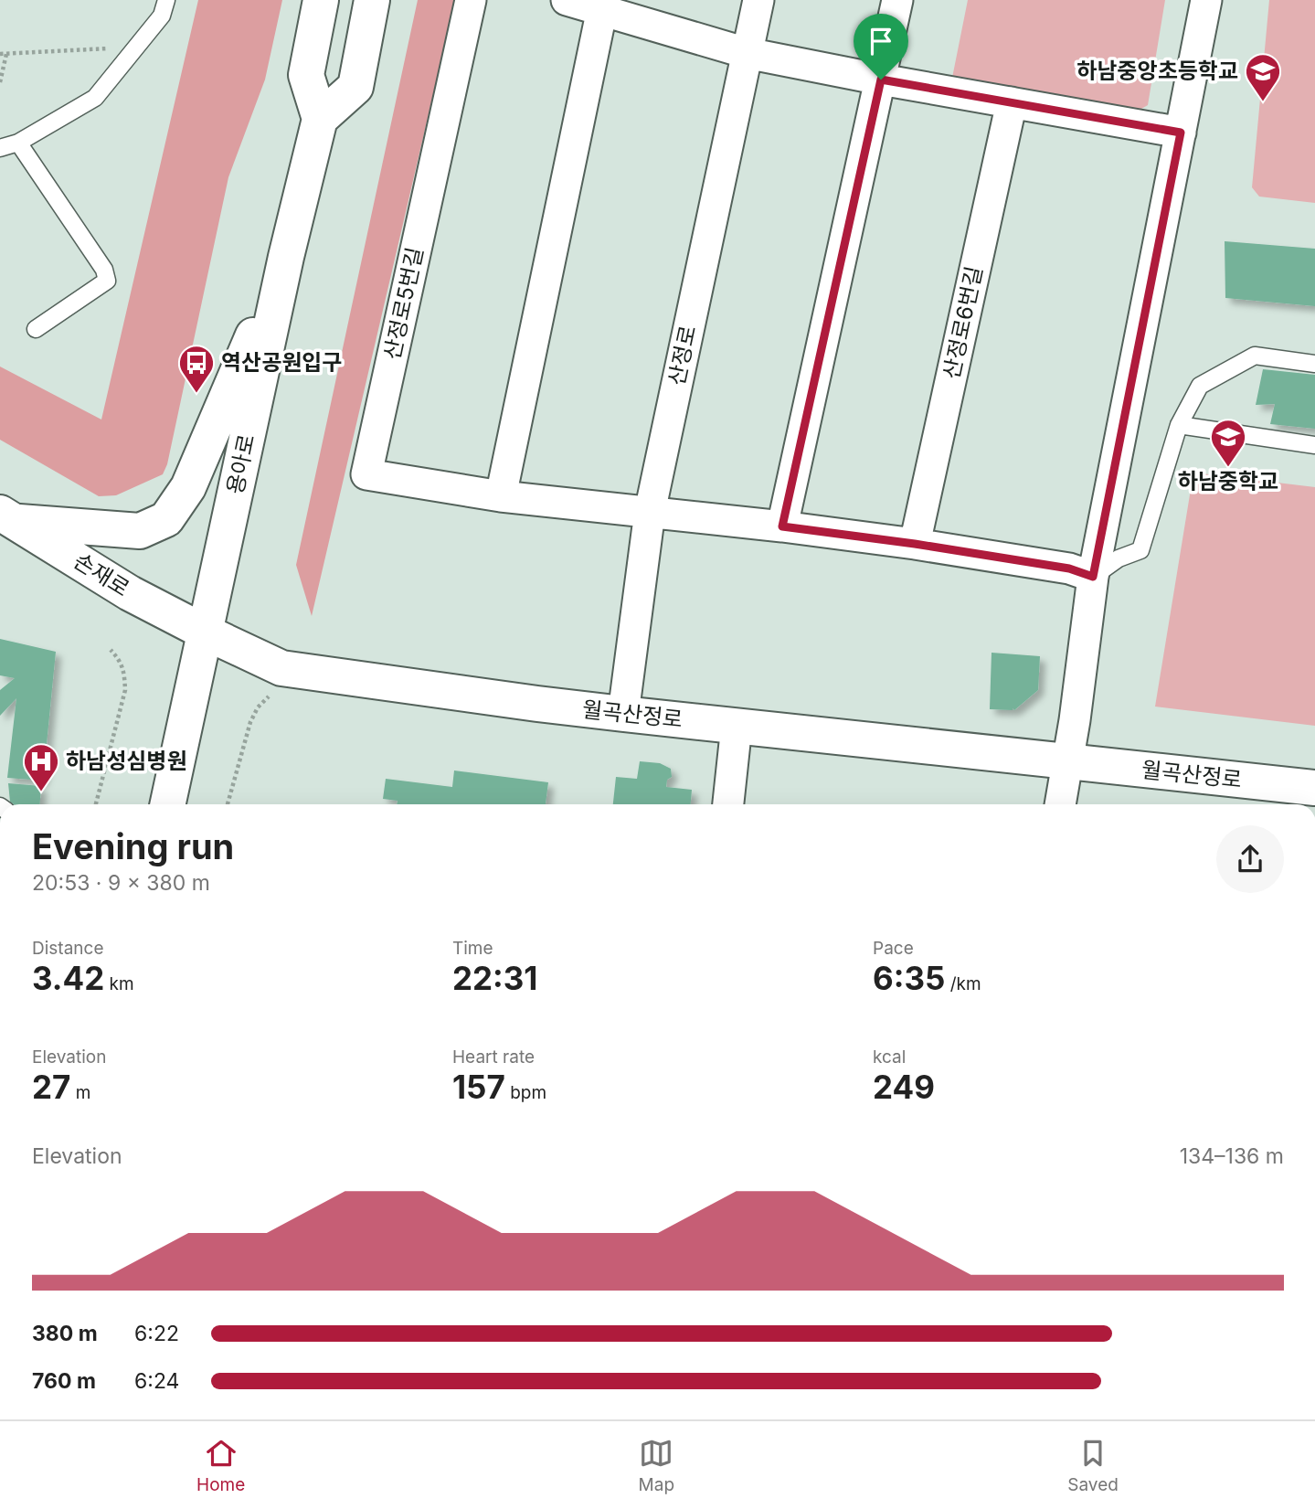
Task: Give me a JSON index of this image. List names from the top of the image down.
{
  "streets": {
    "main road": ["용아로", "손재로", "월곡산정로"],
    "street": ["산정로5번길", "산정로6번길", "산정로"]
  },
  "crossings": [
    ["산정로5번길", "산정로"],
    ["산정로", "월곡산정로"],
    ["용아로", "손재로"],
    ["용아로", "월곡산정로"],
    ["손재로", "월곡산정로"]
  ],
  "places": {
    "school or university": ["하남중앙초등학교", "하남중학교"],
    "bus stop": ["역산공원입구"],
    "hospital": ["하남성심병원"]
  },
  "page": {
    "heading": ["Evening run", "20:53 · 9 × 380 m"],
    "stats": [
      ["Distance", "3.42 km"],
      ["Time", "22:31"],
      ["Pace", "6:35 /km"],
      ["Elevation", "27 m"],
      ["Heart rate", "157 bpm"],
      ["kcal", "249"]
    ],
    "chart": ["Elevation", "134–136 m"],
    "list": [
      {
        "name": "380 m",
        "note": "6:22"
      },
      {
        "name": "760 m",
        "note": "6:24"
      }
    ],
    "tabs": ["Home", "Map", "Saved"]
  }
}
